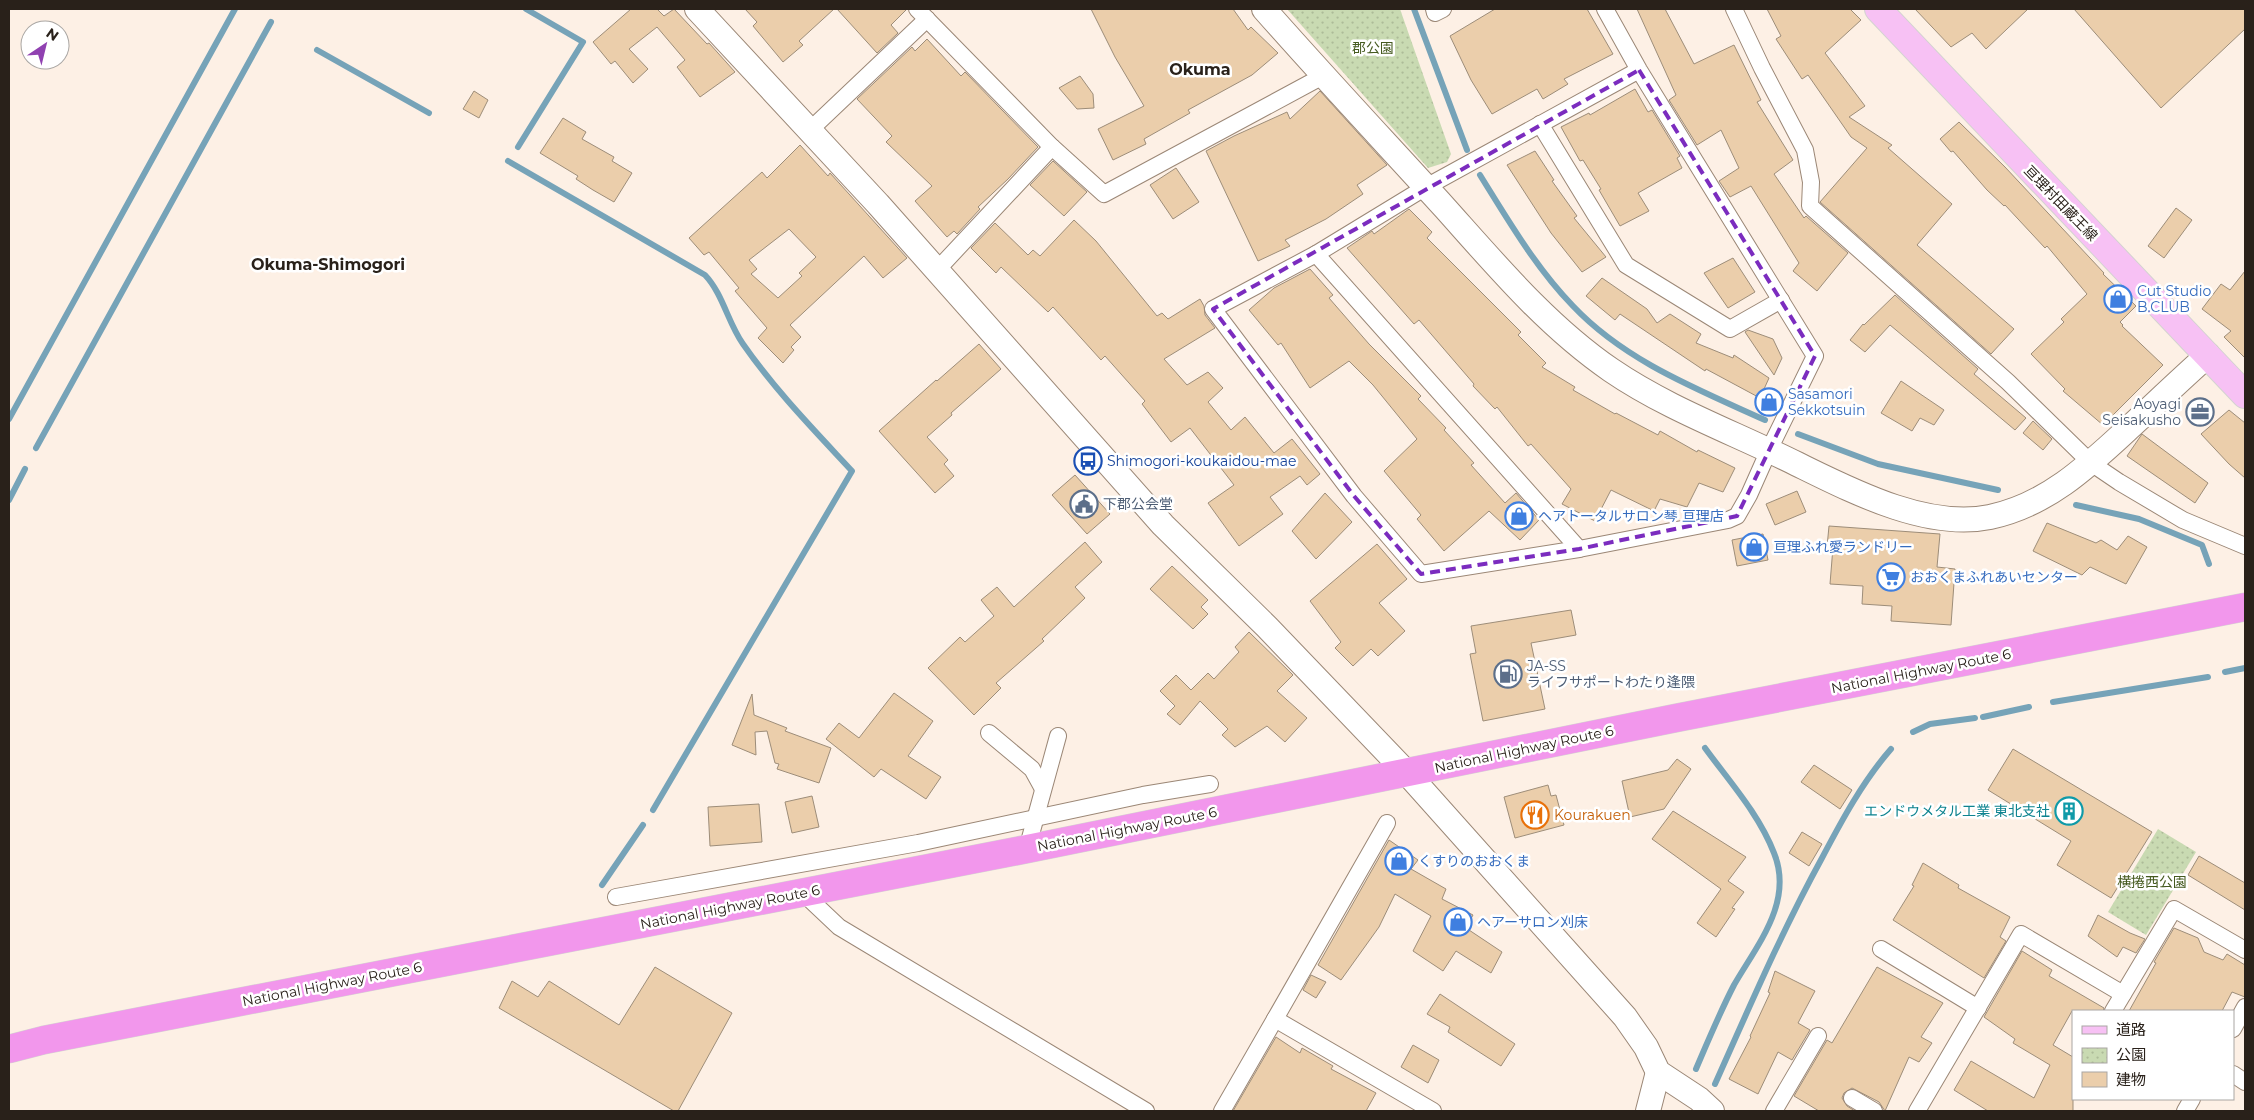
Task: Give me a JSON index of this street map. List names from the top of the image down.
{
  "streets": {
    "highway": ["National Highway Route 6"],
    "main road": ["亘理村田蔵王線"]
  },
  "districts": ["Okuma", "Okuma-Shimogori"],
  "parks": ["郡公園", "横捲西公園"],
  "places": {
    "shop": [
      "Cut Studio B.CLUB",
      "Sasamori Sekkotsuin",
      "ヘアトータルサロン琴 亘理店",
      "亘理ふれ愛ランドリー",
      "くすりのおおくま",
      "ヘアーサロン刈床"
    ],
    "office": ["Aoyagi Seisakusho"],
    "bus stop": ["Shimogori-koukaidou-mae"],
    "public building": ["下郡公会堂"],
    "supermarket": ["おおくまふれあいセンター"],
    "fuel station": ["JA-SS ライフサポートわたり逢隈"],
    "building": ["エンドウメタル工業 東北支社"],
    "restaurant": ["Kourakuen"]
  },
  "legend": ["道路", "公園", "建物"],
  "north": "top right"
}
